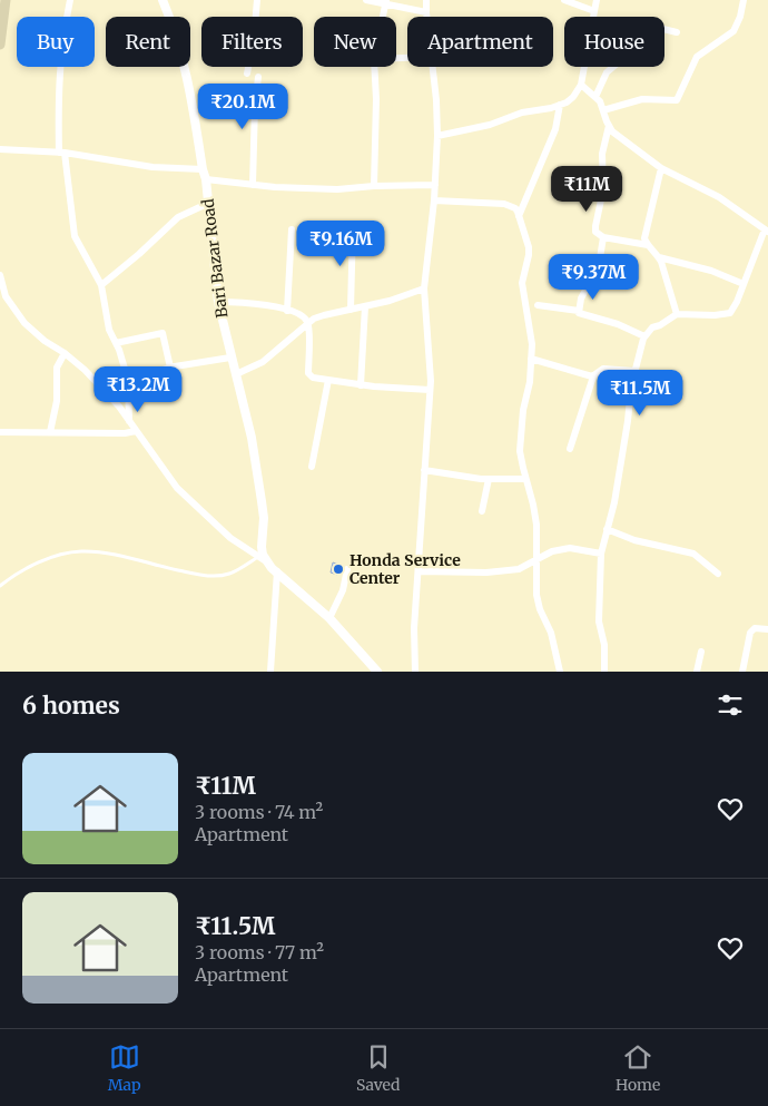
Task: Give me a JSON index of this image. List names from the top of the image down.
{
  "streets": {
    "street": ["Bari Bazar Road"]
  },
  "places": ["Honda Service Center"],
  "page": {
    "chip": [
      "Buy",
      "Rent",
      "Filters",
      "New",
      "Apartment",
      "House"
    ],
    "price": [
      "₹20.1M",
      "₹11M",
      "₹9.16M",
      "₹9.37M",
      "₹13.2M",
      "₹11.5M"
    ],
    "heading": "6 homes",
    "list": [
      {
        "name": "₹11M",
        "note": "3 rooms · 74 m² · Apartment"
      },
      {
        "name": "₹11.5M",
        "note": "3 rooms · 77 m² · Apartment"
      }
    ],
    "tabs": ["Map", "Saved", "Home"]
  }
}
